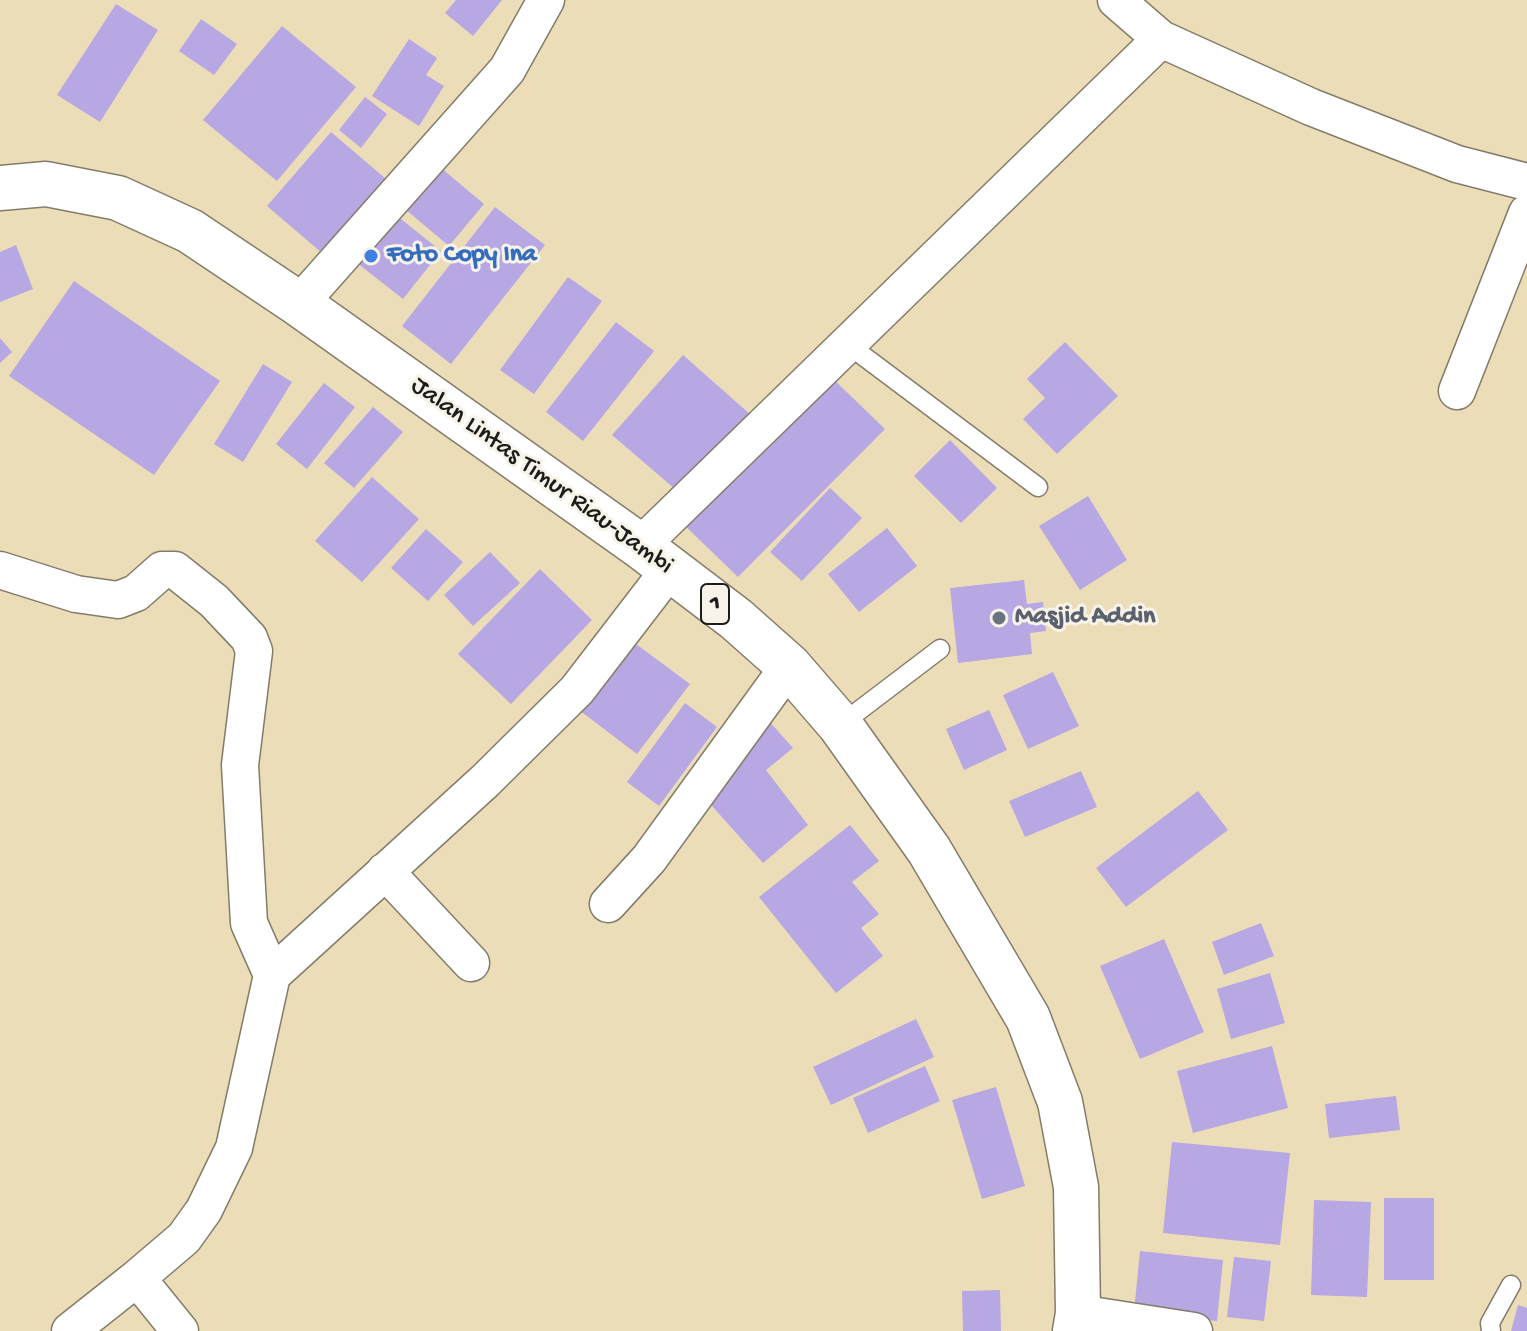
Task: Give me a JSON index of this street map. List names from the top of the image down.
{
  "streets": {
    "highway": ["Jalan Lintas Timur Riau-Jambi", "1"]
  },
  "places": ["Foto Copy Ina", "Masjid Addin"]
}
